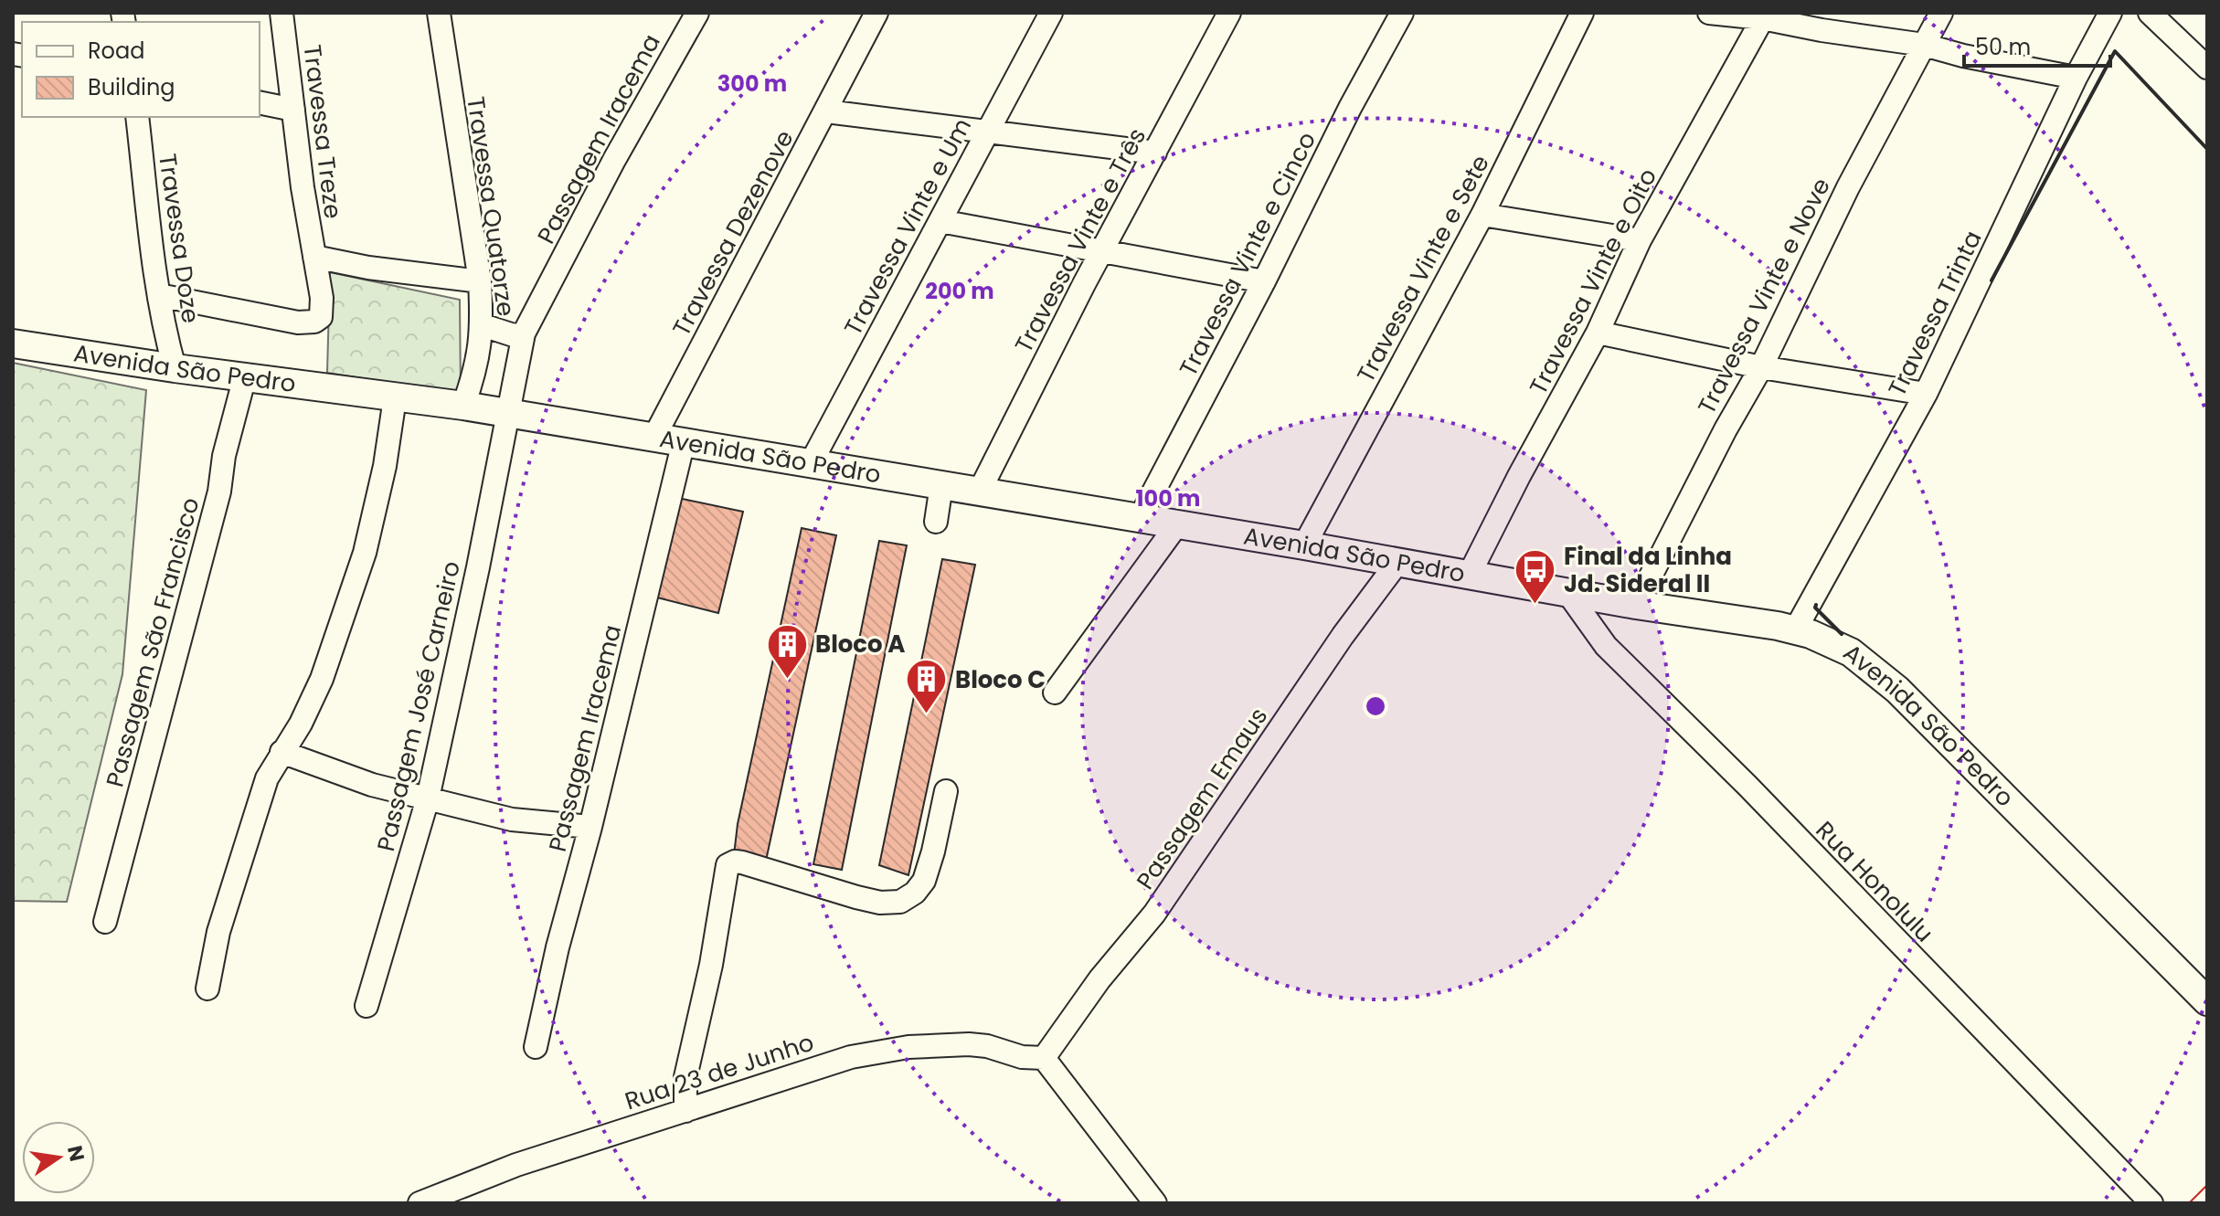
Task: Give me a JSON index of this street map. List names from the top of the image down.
{
  "streets": {
    "main road": ["Avenida São Pedro"],
    "street": [
      "Travessa Treze",
      "Passagem Iracema",
      "Travessa Quatorze",
      "Travessa Vinte e Um",
      "Travessa Dezenove",
      "Travessa Doze",
      "Travessa Vinte e Três",
      "Travessa Vinte e Cinco",
      "Travessa Vinte e Sete",
      "Travessa Vinte e Oito",
      "Travessa Vinte e Nove",
      "Travessa Trinta",
      "Passagem São Francisco",
      "Passagem José Carneiro",
      "Passagem Emaus",
      "Rua Honolulu",
      "Rua 23 de Junho"
    ]
  },
  "crossings": [
    ["Travessa Treze", "Travessa Doze"],
    ["Passagem Iracema", "Avenida São Pedro"],
    ["Passagem Iracema", "Passagem José Carneiro"],
    ["Travessa Quatorze", "Avenida São Pedro"],
    ["Travessa Vinte e Um", "Avenida São Pedro"],
    ["Travessa Dezenove", "Avenida São Pedro"],
    ["Travessa Doze", "Avenida São Pedro"],
    ["Travessa Vinte e Três", "Avenida São Pedro"],
    ["Travessa Vinte e Cinco", "Avenida São Pedro"],
    ["Travessa Vinte e Sete", "Avenida São Pedro"],
    ["Travessa Vinte e Oito", "Avenida São Pedro"],
    ["Travessa Vinte e Nove", "Avenida São Pedro"],
    ["Travessa Trinta", "Avenida São Pedro"],
    ["Avenida São Pedro", "Passagem São Francisco"],
    ["Avenida São Pedro", "Passagem José Carneiro"],
    ["Avenida São Pedro", "Passagem Emaus"],
    ["Avenida São Pedro", "Rua Honolulu"],
    ["Passagem Emaus", "Rua 23 de Junho"]
  ],
  "places": {
    "bus stop": ["Final da Linha Jd. Sideral II"],
    "building": ["Bloco A", "Bloco C"]
  },
  "legend": ["Road", "Building"],
  "scale_bar": "50 m",
  "north": "right",
  "rings": ["300 m", "200 m", "100 m"]
}
